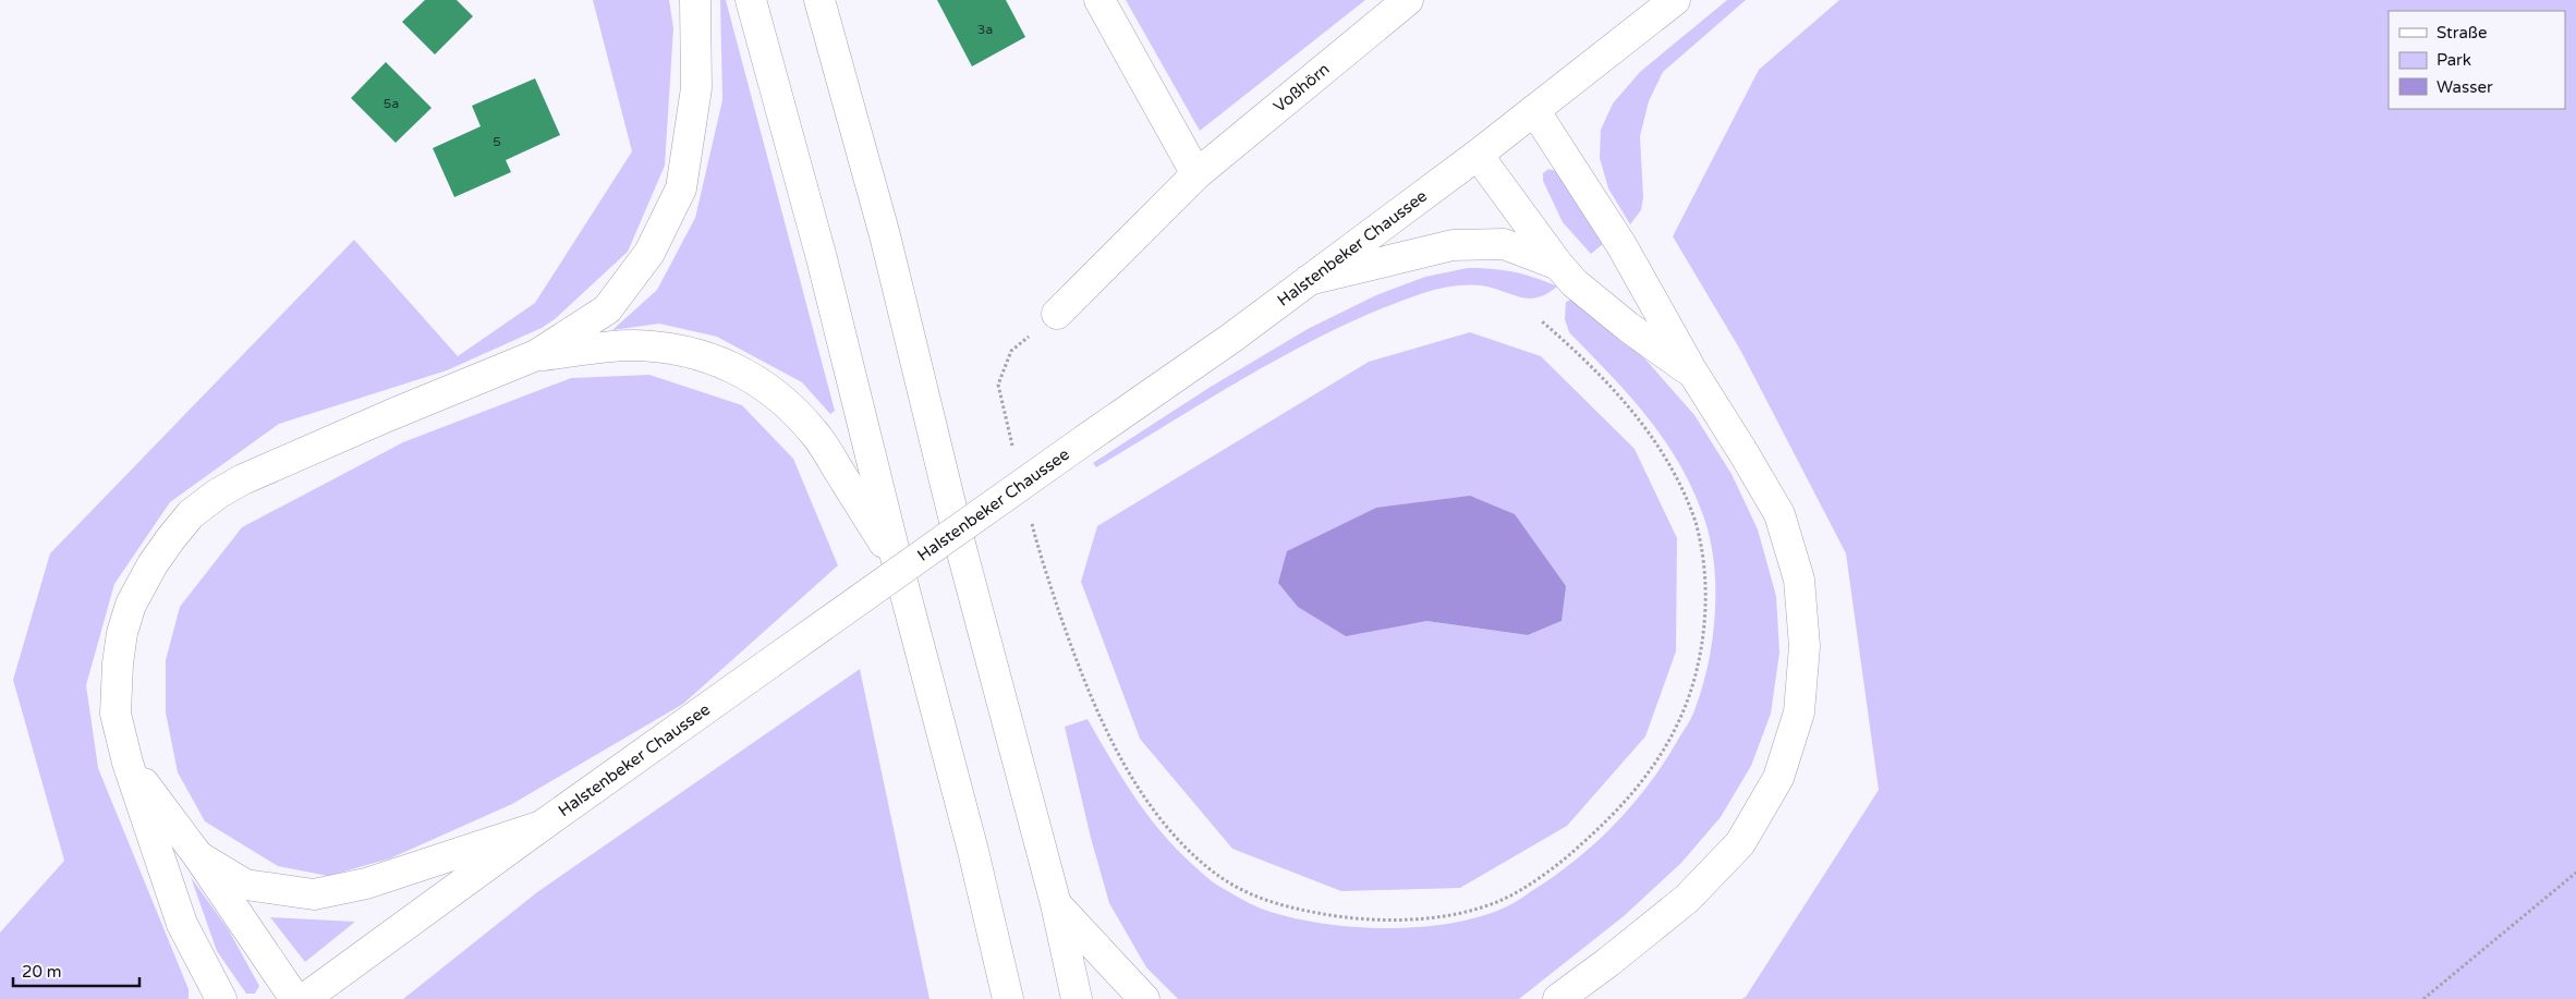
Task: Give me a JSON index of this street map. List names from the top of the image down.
{
  "streets": {
    "main road": ["Voßhörn", "Halstenbeker Chaussee"]
  },
  "house_numbers": ["3a", "5a", "5"],
  "legend": ["Straße", "Park", "Wasser"],
  "scale_bar": "20 m"
}
